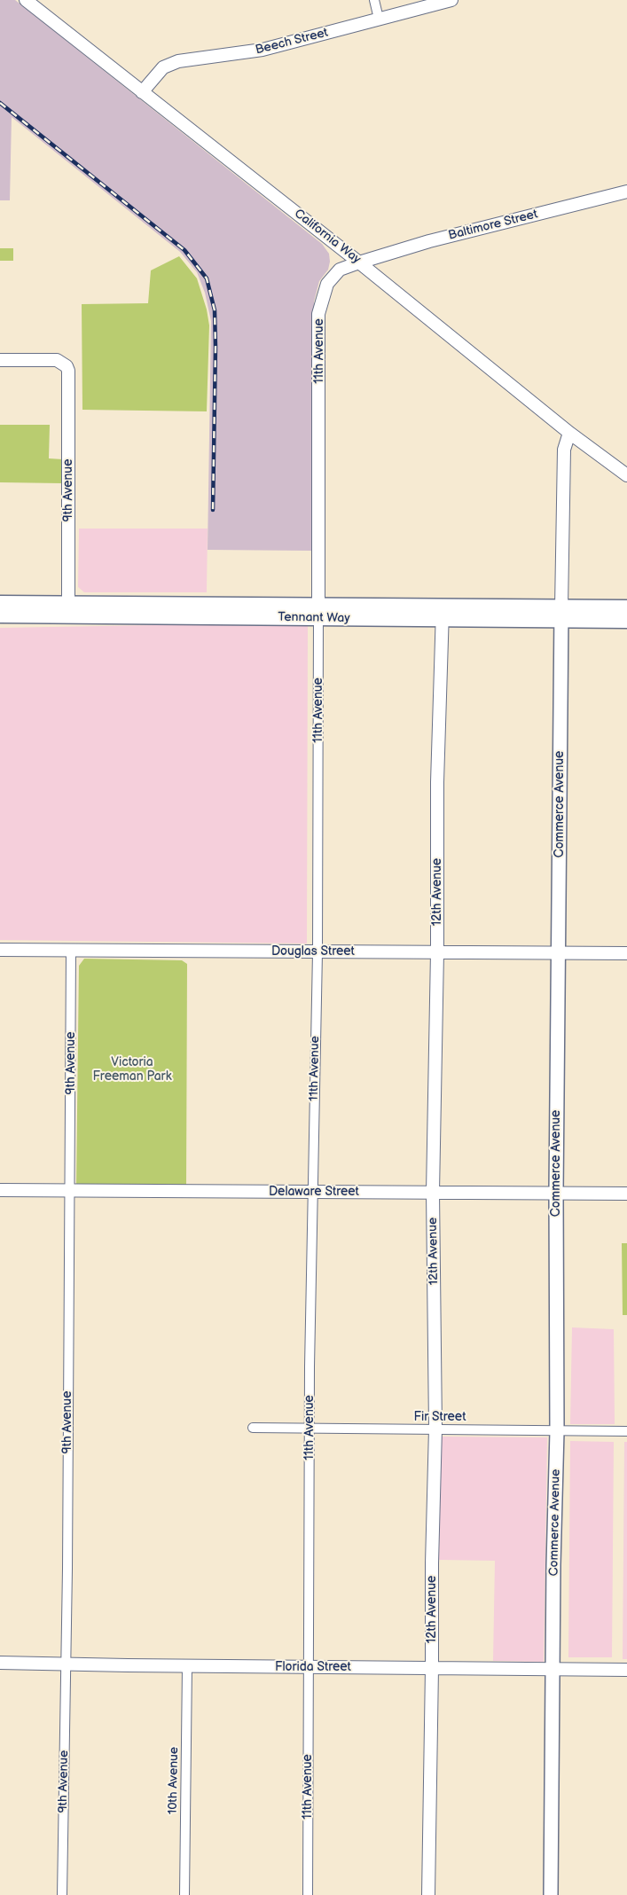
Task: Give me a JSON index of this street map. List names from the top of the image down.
{
  "streets": {
    "main road": ["Tennant Way", "Commerce Avenue"],
    "street": [
      "Beech Street",
      "Baltimore Street",
      "California Way",
      "11th Avenue",
      "9th Avenue",
      "12th Avenue",
      "Douglas Street",
      "Delaware Street",
      "Fir Street",
      "Florida Street",
      "10th Avenue"
    ]
  },
  "crossings": [
    ["Beech Street", "California Way"],
    ["Baltimore Street", "California Way"],
    ["Baltimore Street", "11th Avenue"],
    ["California Way", "11th Avenue"],
    ["California Way", "Commerce Avenue"],
    ["11th Avenue", "Tennant Way"],
    ["11th Avenue", "Douglas Street"],
    ["11th Avenue", "Delaware Street"],
    ["11th Avenue", "Fir Street"],
    ["11th Avenue", "Florida Street"],
    ["9th Avenue", "Tennant Way"],
    ["9th Avenue", "Douglas Street"],
    ["9th Avenue", "Delaware Street"],
    ["9th Avenue", "Florida Street"],
    ["Tennant Way", "Commerce Avenue"],
    ["Tennant Way", "12th Avenue"],
    ["Commerce Avenue", "Douglas Street"],
    ["Commerce Avenue", "Delaware Street"],
    ["Commerce Avenue", "Fir Street"],
    ["Commerce Avenue", "Florida Street"],
    ["12th Avenue", "Douglas Street"],
    ["12th Avenue", "Delaware Street"],
    ["12th Avenue", "Fir Street"],
    ["12th Avenue", "Florida Street"],
    ["Florida Street", "10th Avenue"]
  ],
  "parks": ["Victoria Freeman Park"]
}
